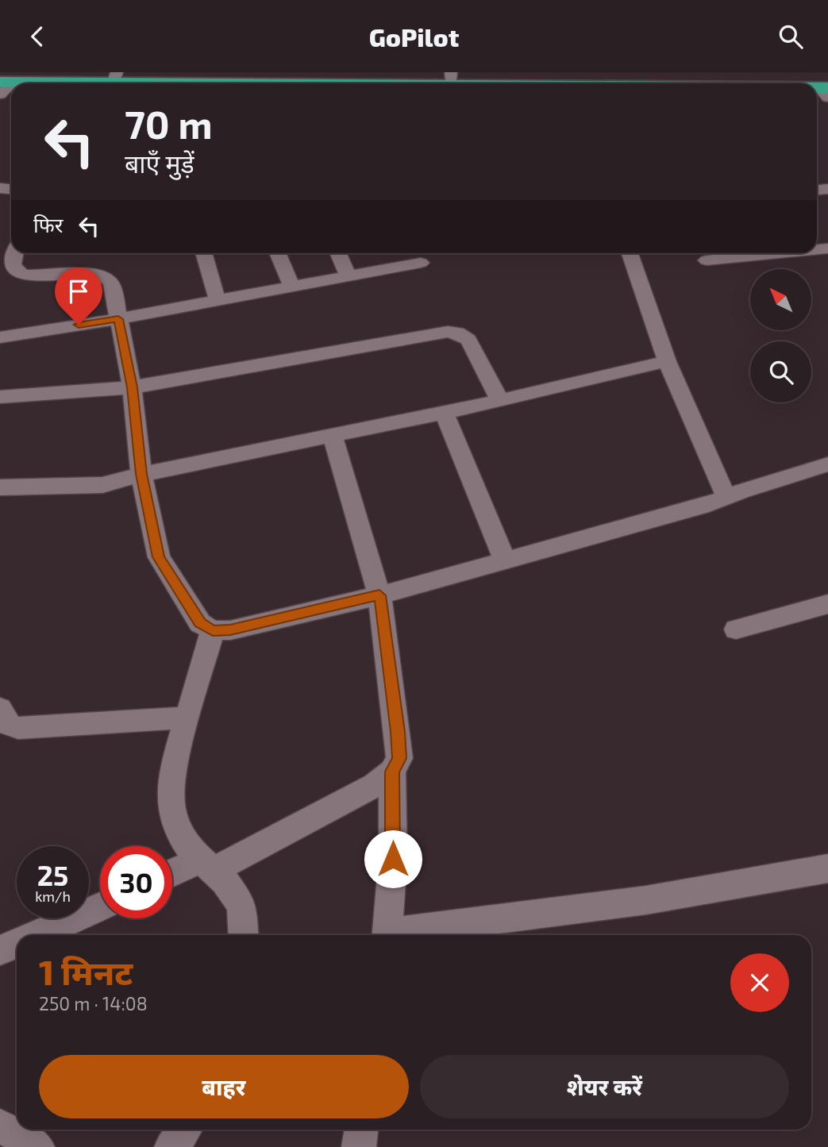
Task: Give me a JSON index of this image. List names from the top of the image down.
{
  "north": "top left",
  "page": {
    "header": "GoPilot",
    "turn": ["70 m", "बाएँ मुड़ें"],
    "then": "फिर",
    "speed": "25 km/h",
    "limit": "30",
    "heading": ["1 मिनट", "250 m · 14:08"],
    "buttons": ["बाहर", "शेयर करें"]
  }
}
